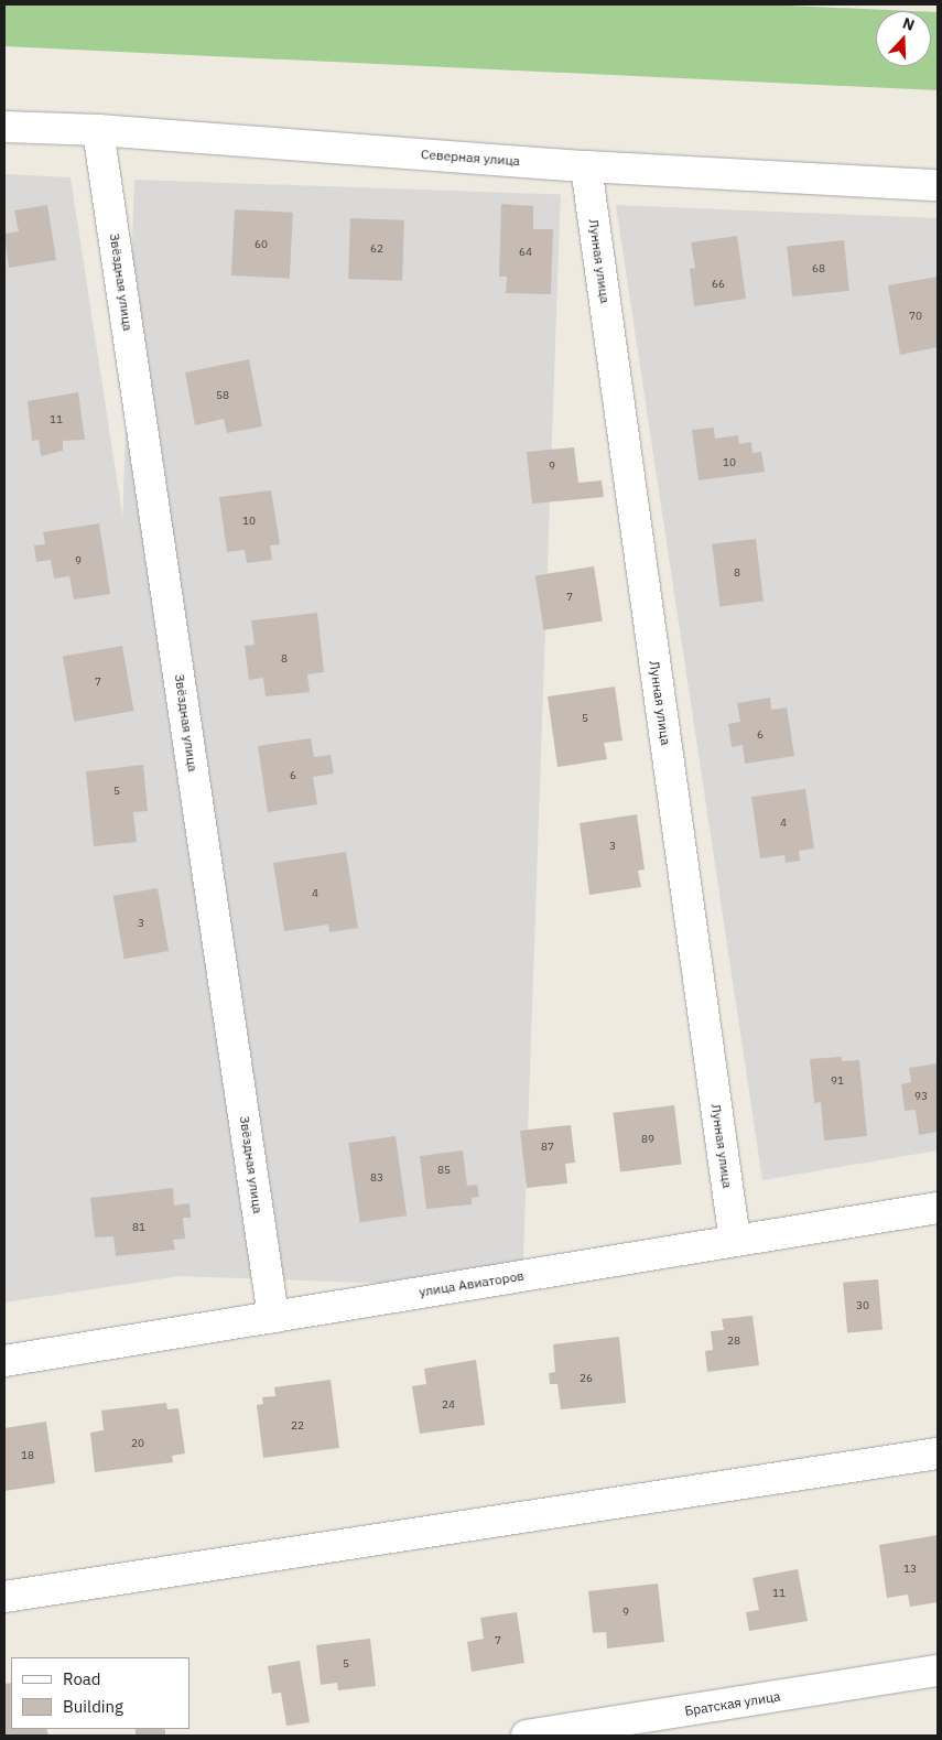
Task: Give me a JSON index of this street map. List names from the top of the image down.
{
  "streets": {
    "street": [
      "Северная улица",
      "Лунная улица",
      "Звёздная улица",
      "улица Авиаторов",
      "Братская улица"
    ]
  },
  "crossings": [
    ["Северная улица", "Лунная улица"],
    ["Северная улица", "Звёздная улица"],
    ["Лунная улица", "улица Авиаторов"],
    ["Звёздная улица", "улица Авиаторов"]
  ],
  "house_numbers": [
    "60",
    "62",
    "64",
    "68",
    "66",
    "70",
    "58",
    "11",
    "10",
    "9",
    "10",
    "9",
    "8",
    "7",
    "8",
    "7",
    "5",
    "6",
    "6",
    "5",
    "4",
    "3",
    "4",
    "3",
    "91",
    "93",
    "89",
    "87",
    "85",
    "83",
    "81",
    "30",
    "28",
    "26",
    "24",
    "22",
    "20",
    "18",
    "13",
    "11",
    "9",
    "7",
    "5"
  ],
  "legend": ["Road", "Building"],
  "north": "top"
}
